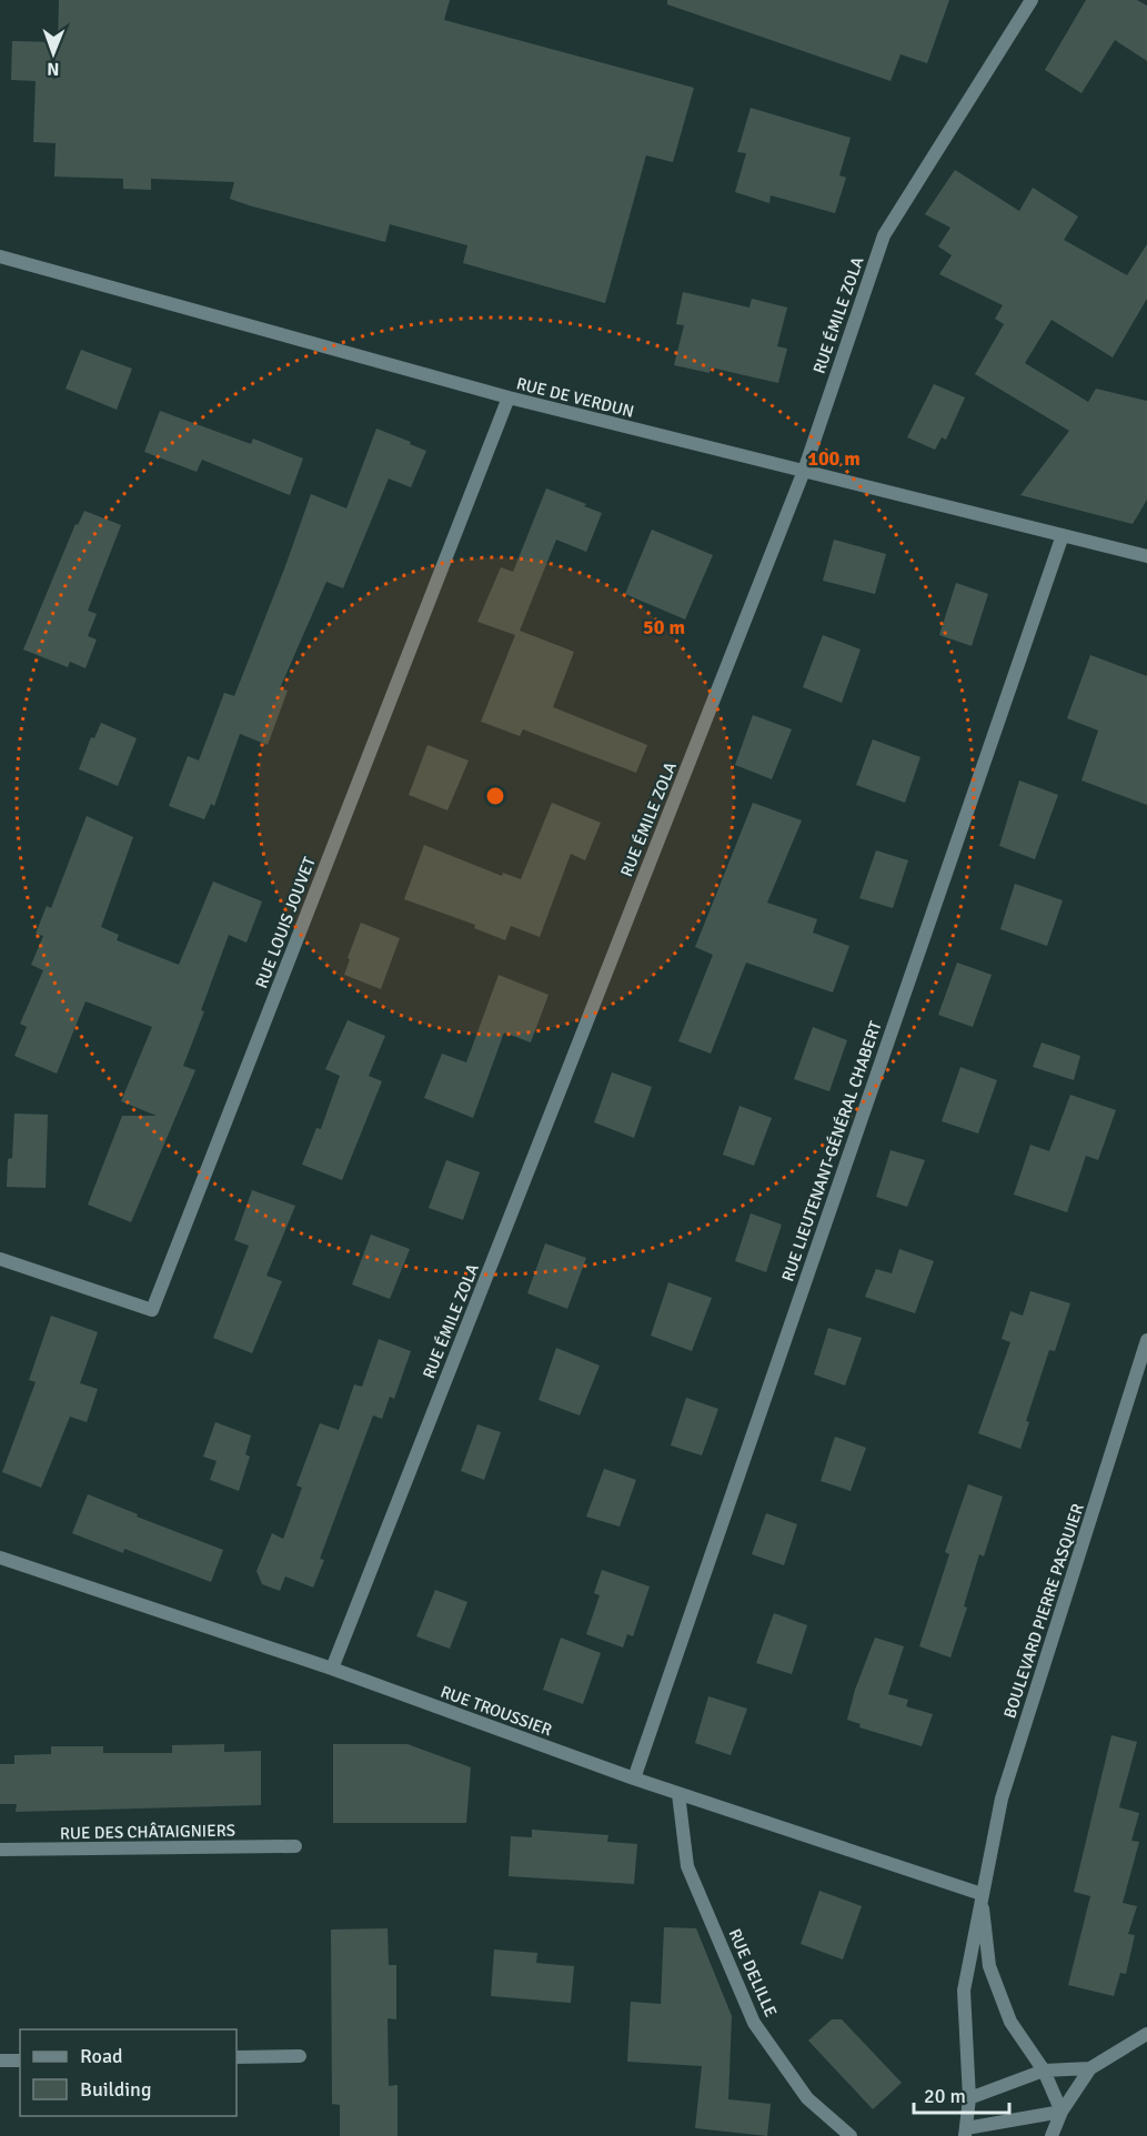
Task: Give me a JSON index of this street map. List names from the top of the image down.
{
  "streets": {
    "street": [
      "RUE ÉMILE ZOLA",
      "RUE DE VERDUN",
      "RUE LOUIS JOUVET",
      "RUE LIEUTENANT-GÉNÉRAL CHABERT",
      "BOULEVARD PIERRE PASQUIER",
      "RUE TROUSSIER",
      "RUE DES CHÂTAIGNIERS",
      "RUE DELILLE"
    ]
  },
  "crossings": [
    ["RUE ÉMILE ZOLA", "RUE DE VERDUN"],
    ["RUE ÉMILE ZOLA", "RUE TROUSSIER"],
    ["RUE DE VERDUN", "RUE LOUIS JOUVET"],
    ["RUE DE VERDUN", "RUE LIEUTENANT-GÉNÉRAL CHABERT"],
    ["RUE LIEUTENANT-GÉNÉRAL CHABERT", "RUE TROUSSIER"],
    ["BOULEVARD PIERRE PASQUIER", "RUE TROUSSIER"],
    ["RUE TROUSSIER", "RUE DELILLE"]
  ],
  "legend": ["Road", "Building"],
  "scale_bar": "20 m",
  "north": "bottom",
  "rings": ["100 m", "50 m"]
}
